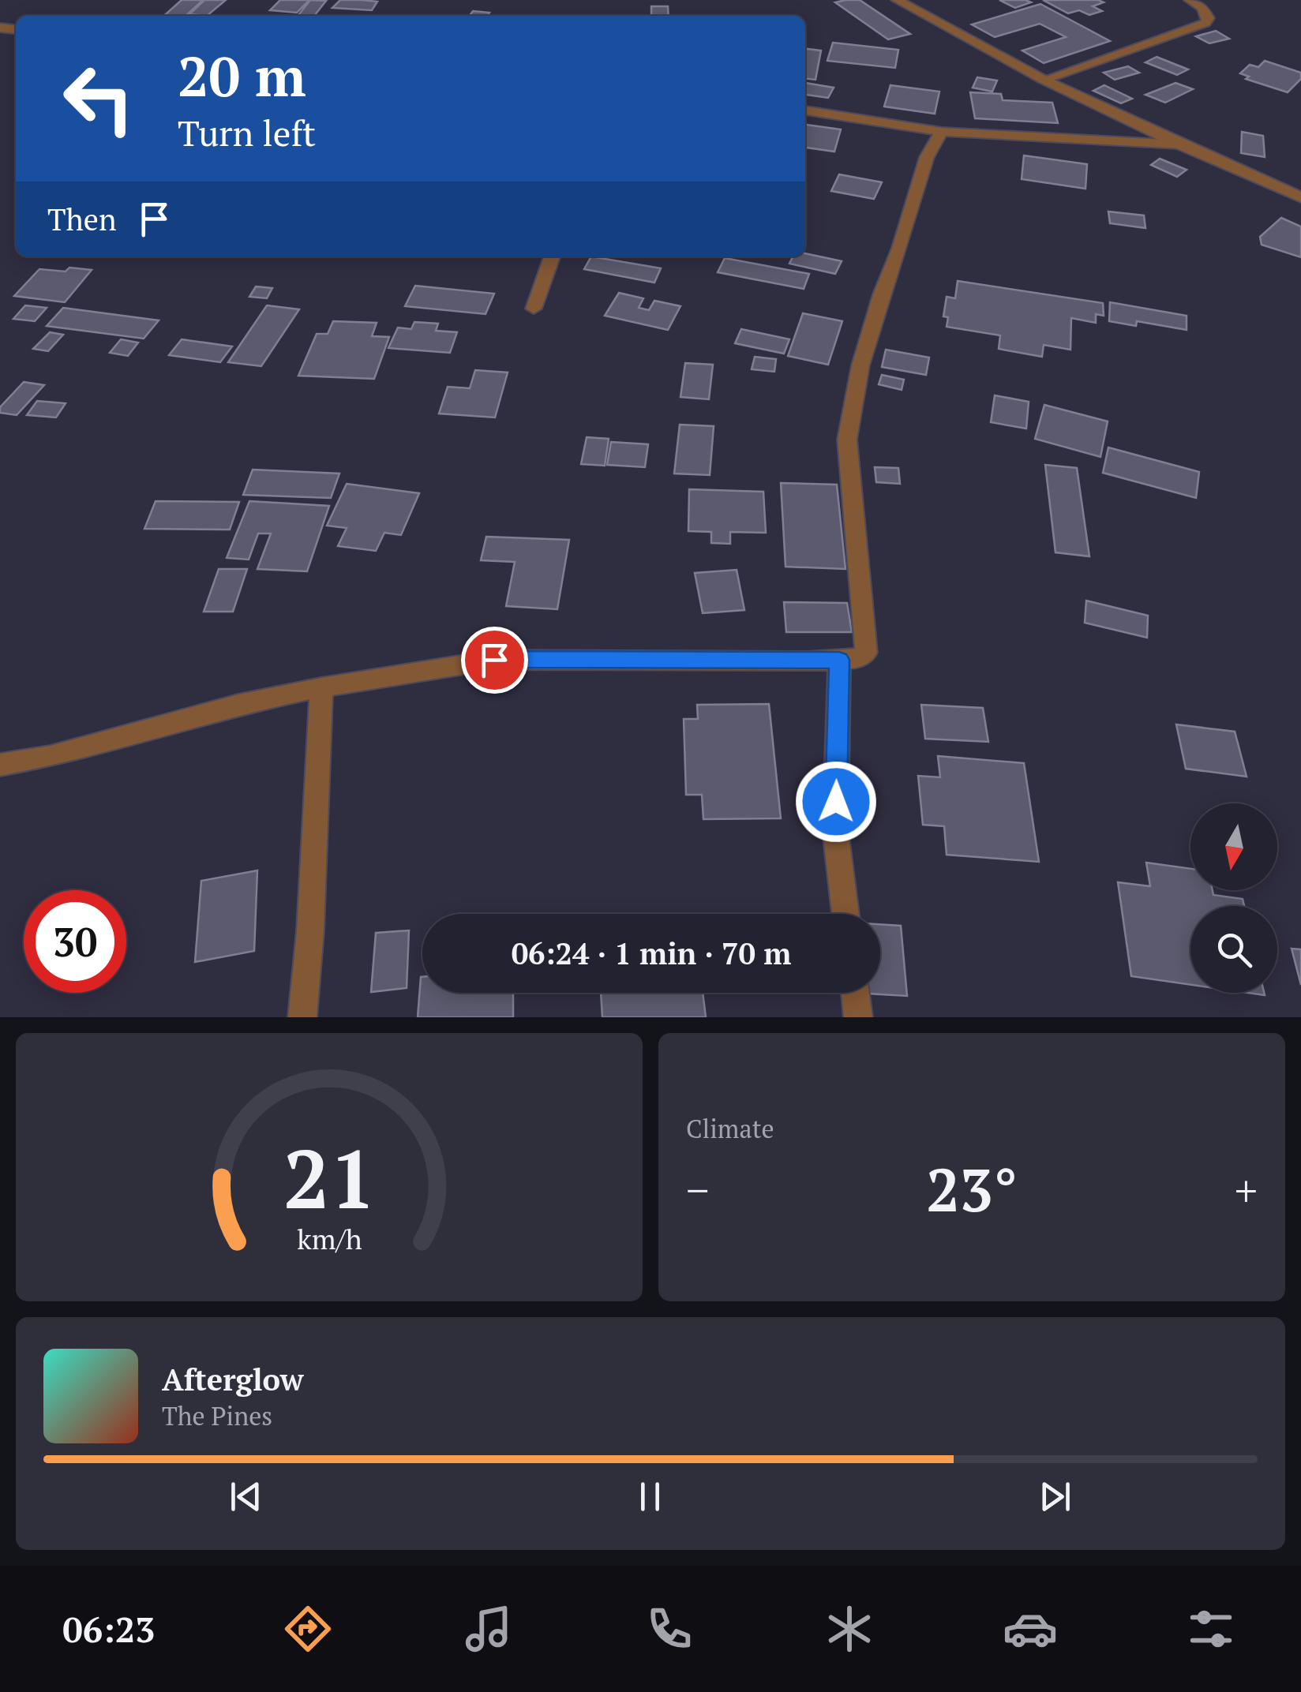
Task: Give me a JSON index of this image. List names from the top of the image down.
{
  "north": "bottom",
  "page": {
    "turn": ["20 m", "Turn left"],
    "then": "Then",
    "limit": "30",
    "trip": "06:24 · 1 min · 70 m",
    "tile": "Climate",
    "heat": ["−", "23°", "+"],
    "song": ["Afterglow", "The Pines"],
    "tabs": "06:23",
    "gauge": ["21", "km/h"]
  }
}
